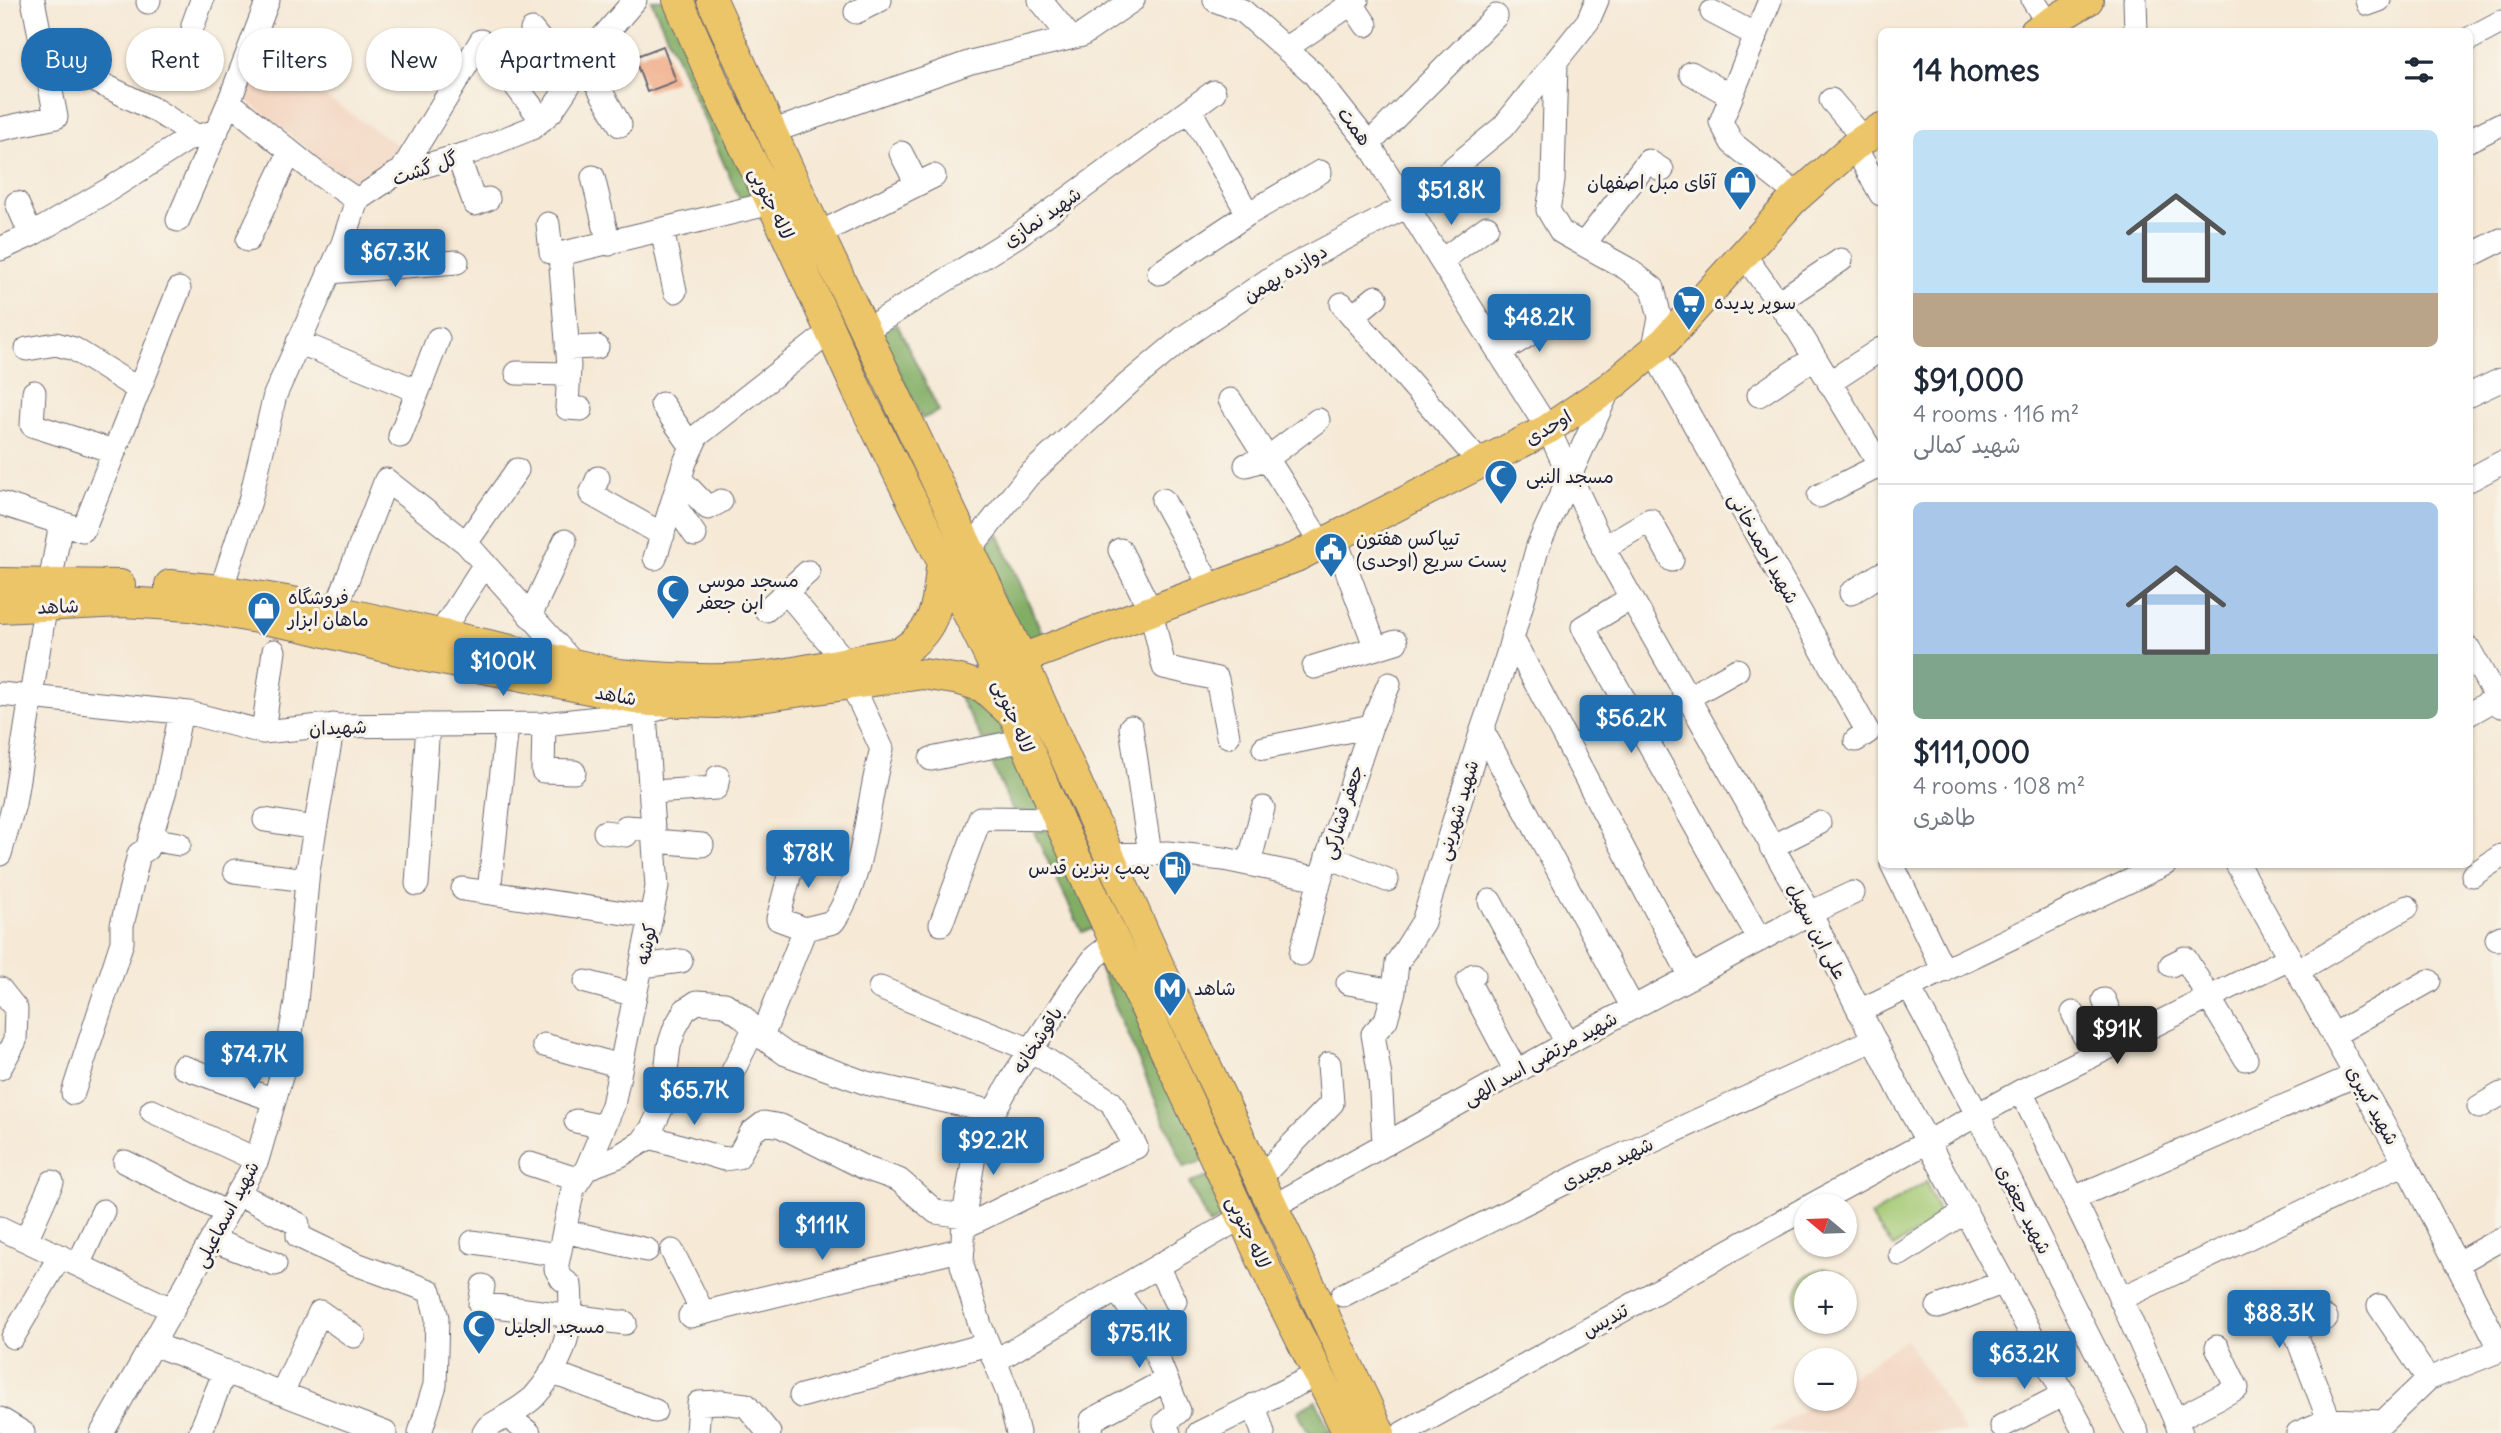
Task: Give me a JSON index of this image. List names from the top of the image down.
{
  "streets": {
    "main road": ["لاله جنوبی", "اوحدی", "شاهد"],
    "street": [
      "همت",
      "گل گشت",
      "شهید نمازی",
      "دوازده بهمن",
      "شهید احمدخانی",
      "شهیدان",
      "شهید شهرینی",
      "جعفر فشارکی",
      "علی ابن سهیل",
      "کوشه",
      "باقوشخانه",
      "شهید مرتضی اسد الهی",
      "شهید کبیری",
      "شهید مجیدی",
      "شهید جعفری",
      "شهید اسماعیلی",
      "تندیس"
    ]
  },
  "crossings": [
    ["همت", "دوازده بهمن"],
    ["همت", "اوحدی"],
    ["همت", "علی ابن سهیل"],
    ["لاله جنوبی", "شهید نمازی"],
    ["لاله جنوبی", "دوازده بهمن"],
    ["لاله جنوبی", "اوحدی"],
    ["لاله جنوبی", "شاهد"],
    ["لاله جنوبی", "جعفر فشارکی"],
    ["لاله جنوبی", "باقوشخانه"],
    ["لاله جنوبی", "شهید مرتضی اسد الهی"],
    ["دوازده بهمن", "شاهد"],
    ["اوحدی", "شهید احمدخانی"],
    ["اوحدی", "شهید شهرینی"],
    ["اوحدی", "علی ابن سهیل"],
    ["شاهد", "شهیدان"],
    ["شهیدان", "کوشه"],
    ["شهیدان", "شهید اسماعیلی"],
    ["شهید شهرینی", "علی ابن سهیل"],
    ["شهید شهرینی", "شهید مرتضی اسد الهی"],
    ["علی ابن سهیل", "شهید مرتضی اسد الهی"],
    ["علی ابن سهیل", "شهید مجیدی"],
    ["علی ابن سهیل", "تندیس"],
    ["شهید کبیری", "تندیس"],
    ["شهید جعفری", "تندیس"]
  ],
  "places": {
    "shop": ["آقای مبل اصفهان", "فروشگاه ماهان ابزار"],
    "supermarket": ["سوپر پدیده"],
    "mosque": ["مسجد النبی", "مسجد موسی ابن جعفر", "مسجد الجلیل"],
    "public building": ["تیپاکس هفتون (اوحدی) پست سریع"],
    "fuel station": ["پمپ بنزین قدس"],
    "metro station": ["شاهد"]
  },
  "north": "left",
  "page": {
    "chip": [
      "Buy",
      "Rent",
      "Filters",
      "New",
      "Apartment"
    ],
    "heading": "14 homes",
    "list": [
      {
        "name": "$91,000",
        "note": "4 rooms · 116 m² · شهید کمالی"
      },
      {
        "name": "$111,000",
        "note": "4 rooms · 108 m² · طاهری"
      }
    ],
    "price": [
      "$51.8K",
      "$67.3K",
      "$48.2K",
      "$100K",
      "$56.2K",
      "$78K",
      "$91K",
      "$74.7K",
      "$65.7K",
      "$92.2K",
      "$111K",
      "$88.3K",
      "$75.1K",
      "$63.2K"
    ],
    "map_buttons": ["+", "−"]
  }
}
